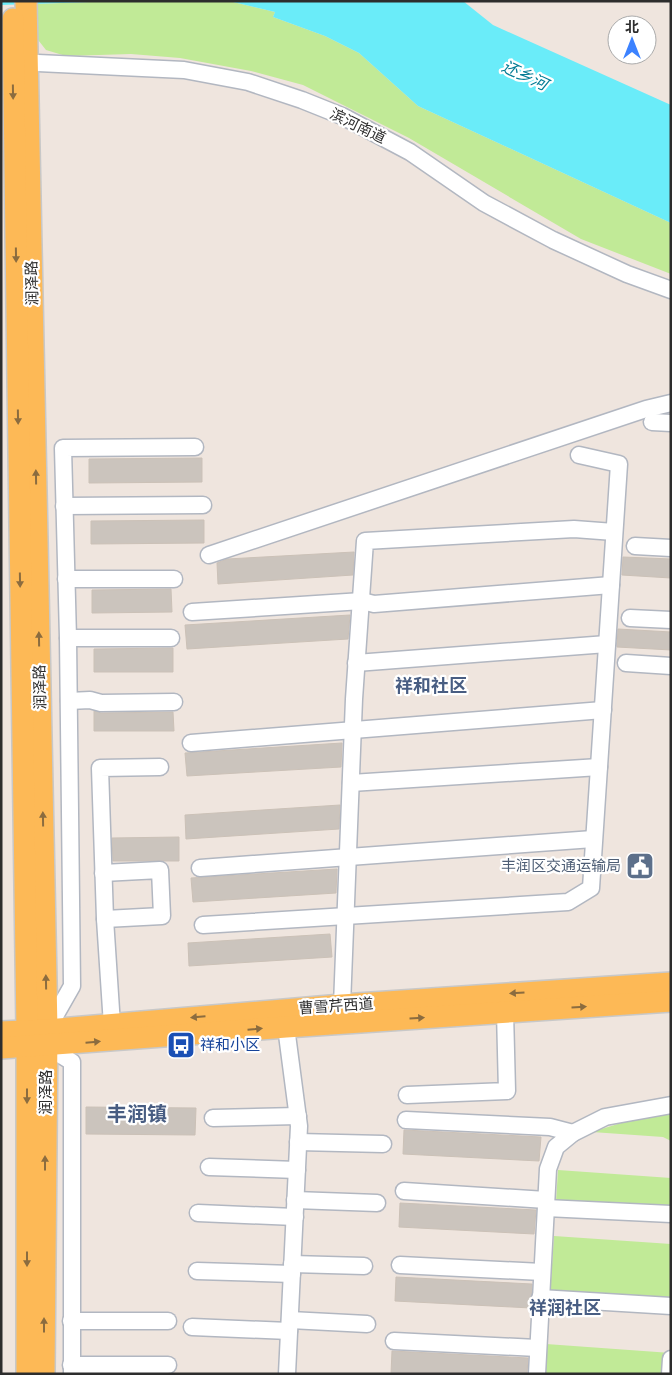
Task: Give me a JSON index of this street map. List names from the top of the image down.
{
  "streets": {
    "main road": ["润泽路", "曹雪芹西道"],
    "street": ["滨河南道"]
  },
  "crossings": [
    ["滨河南道", "润泽路"],
    ["润泽路", "曹雪芹西道"]
  ],
  "districts": ["祥和社区", "丰润镇", "祥润社区"],
  "water": ["还乡河"],
  "places": {
    "public building": ["丰润区交通运输局"],
    "bus stop": ["祥和小区"]
  },
  "north": "top"
}
